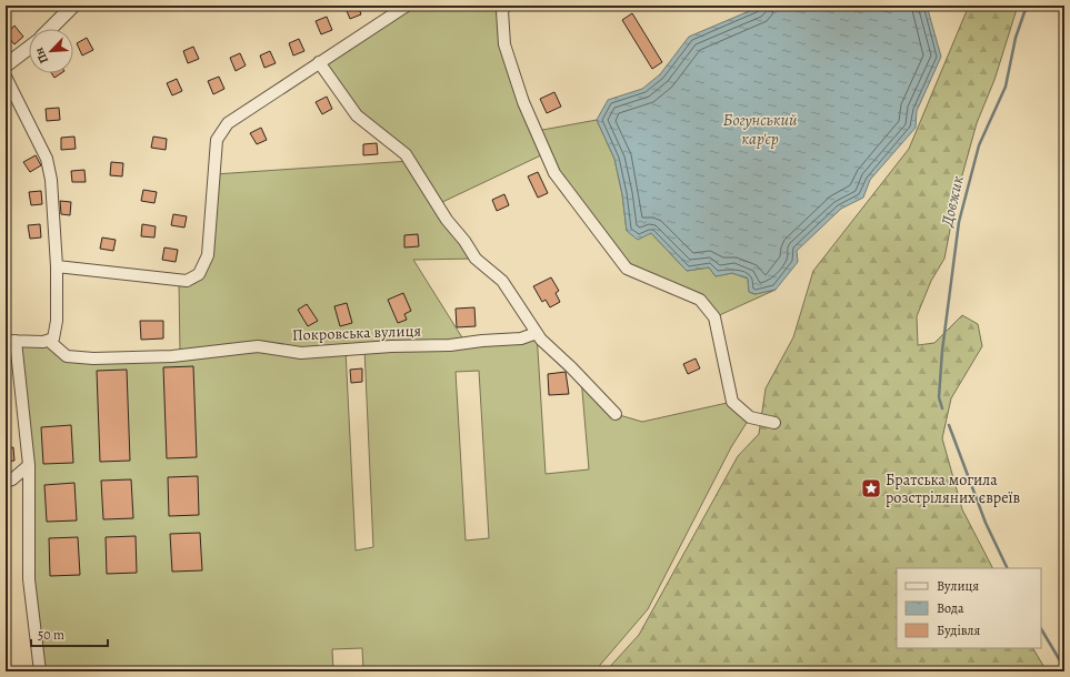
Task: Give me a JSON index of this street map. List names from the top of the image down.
{
  "streets": {
    "street": ["Покровська вулиця"]
  },
  "water": ["Богунський кар'єр", "Довжик"],
  "places": {
    "place": ["Братська могила розстріляних євреїв"]
  },
  "legend": ["Вулиця", "Вода", "Будівля"],
  "scale_bar": "50 m",
  "north": "bottom left"
}
